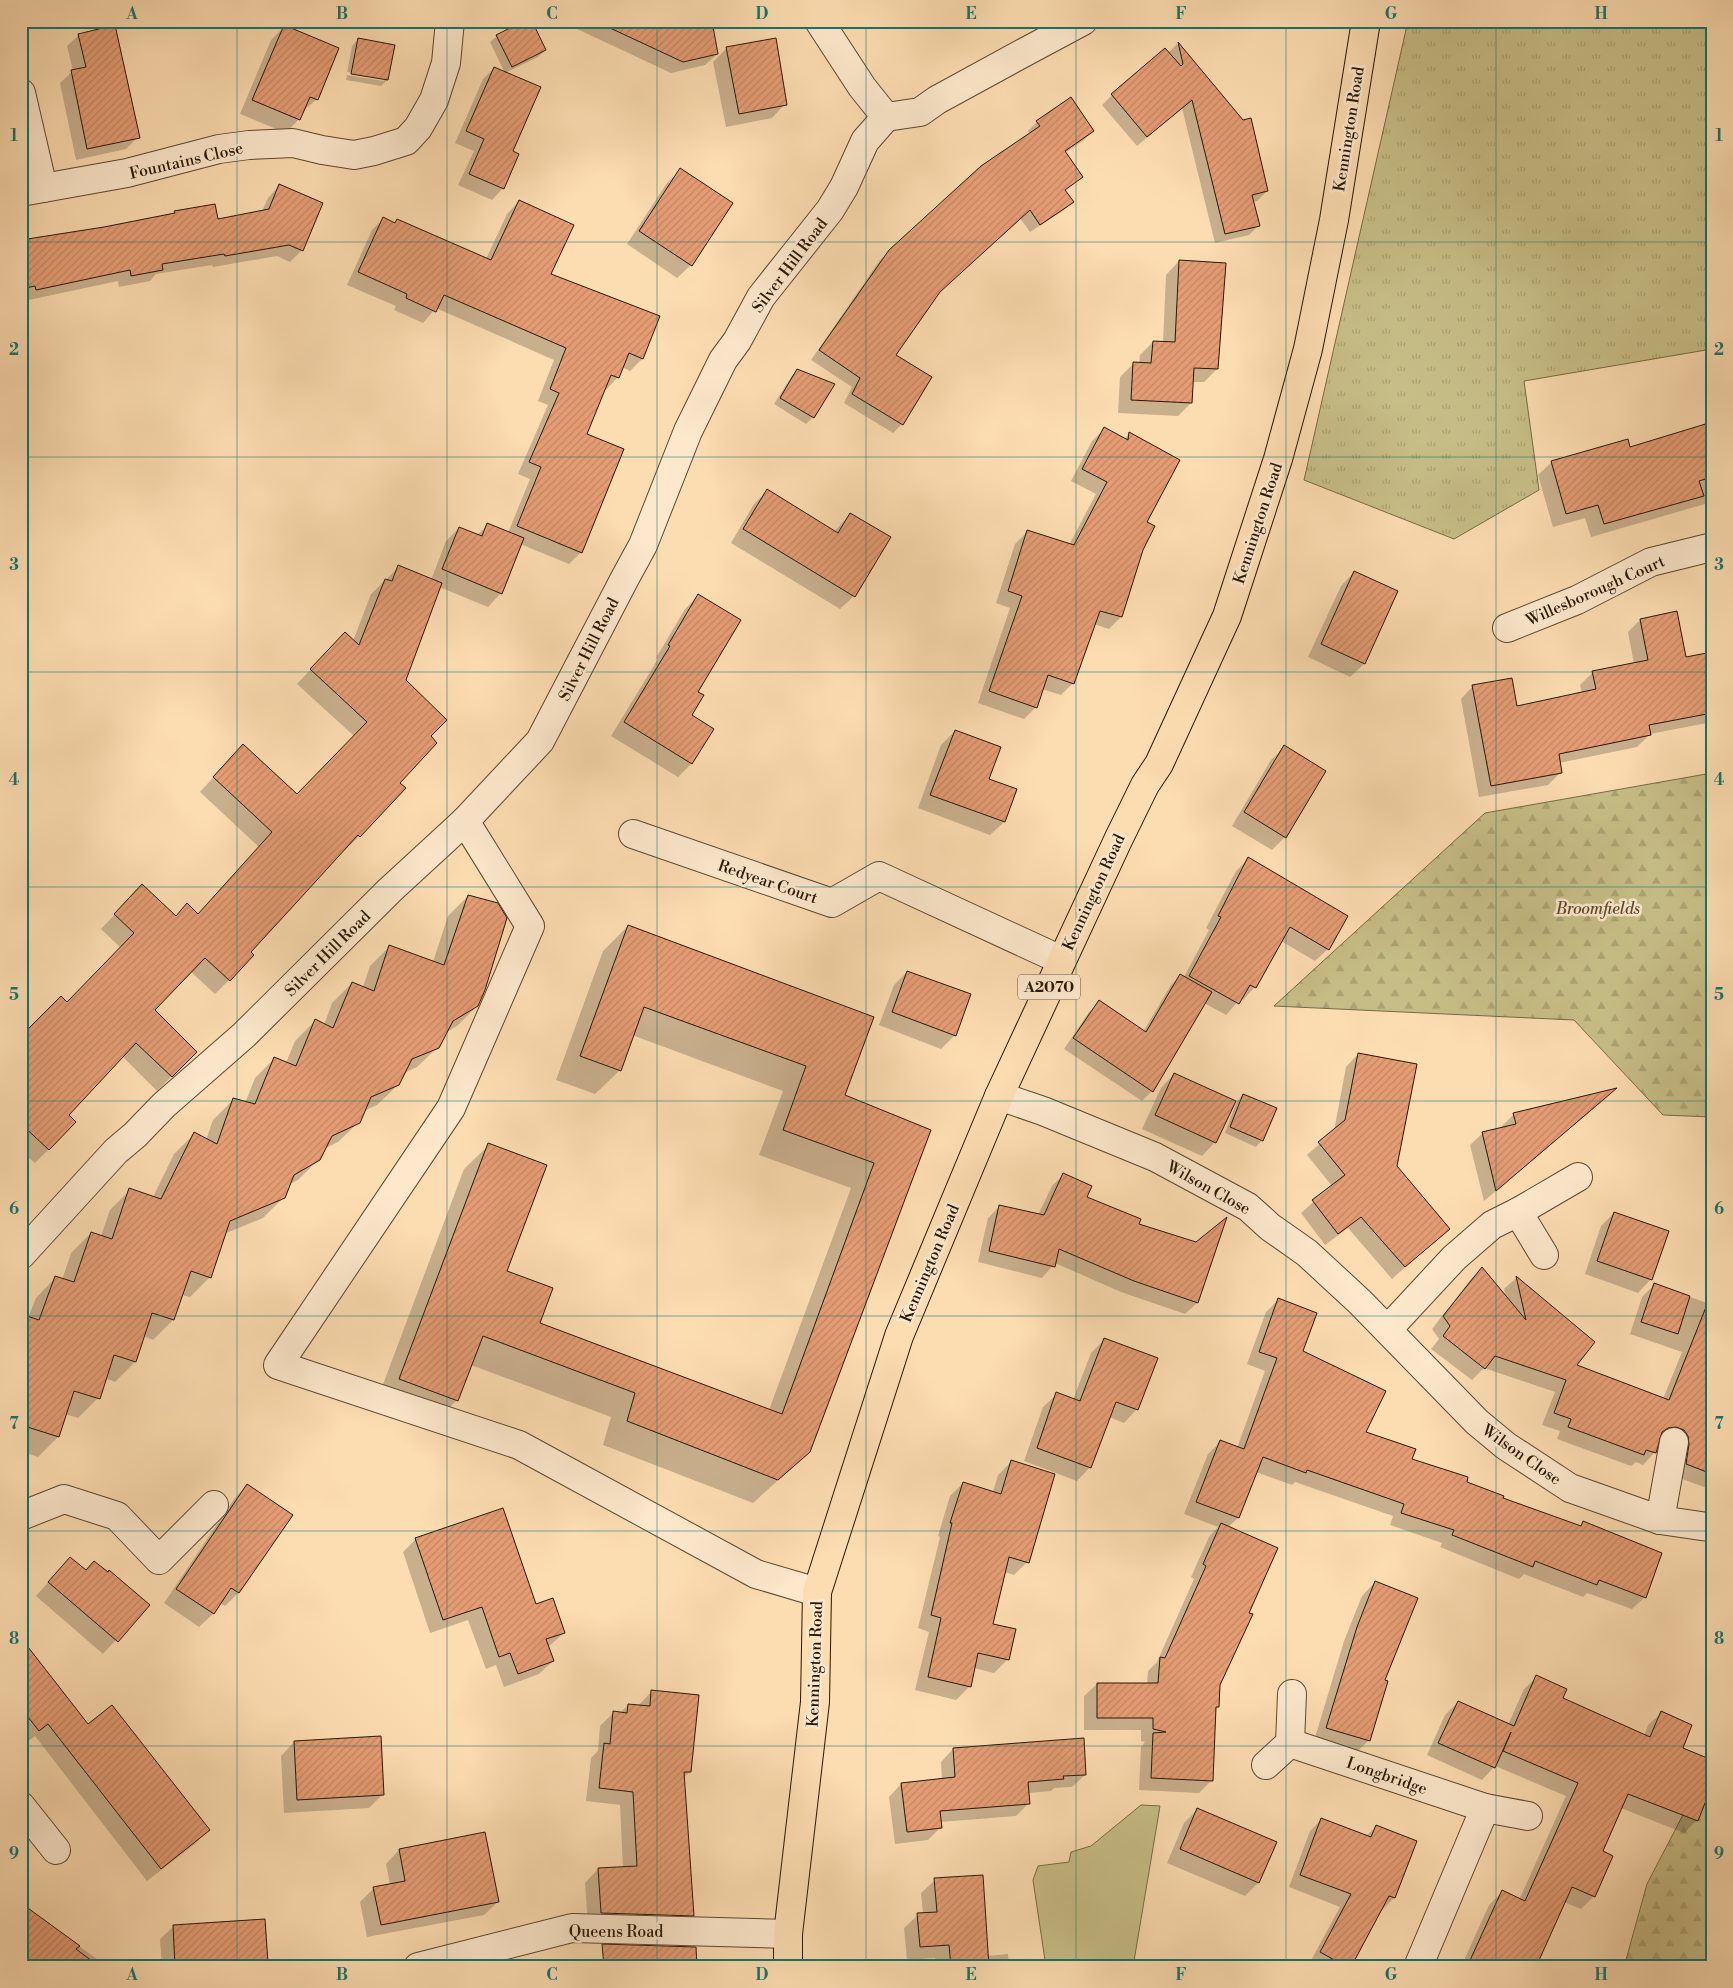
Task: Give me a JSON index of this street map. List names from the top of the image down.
{
  "streets": {
    "main road": ["Kennington Road", "A2070"],
    "street": [
      "Fountains Close",
      "Silver Hill Road",
      "Willesborough Court",
      "Redyear Court",
      "Wilson Close",
      "Longbridge",
      "Queens Road"
    ]
  },
  "crossings": [
    ["Kennington Road", "Redyear Court"],
    ["Kennington Road", "Wilson Close"],
    ["Kennington Road", "Queens Road"]
  ],
  "parks": ["Broomfields"],
  "grid": {
    "columns": [
      "A",
      "B",
      "C",
      "D",
      "E",
      "F",
      "G",
      "H"
    ],
    "rows": [
      "1",
      "2",
      "3",
      "4",
      "5",
      "6",
      "7",
      "8",
      "9"
    ]
  }
}
